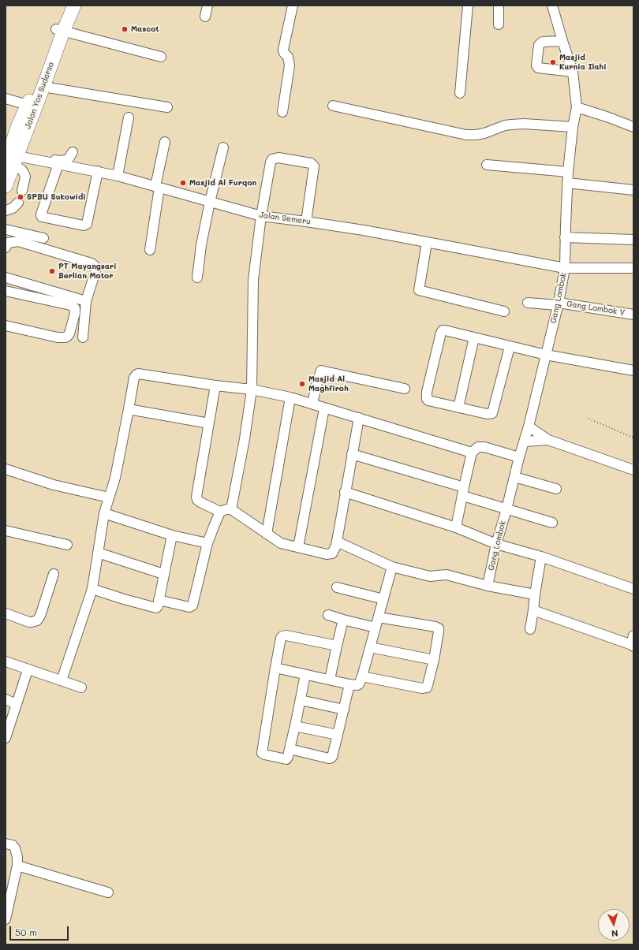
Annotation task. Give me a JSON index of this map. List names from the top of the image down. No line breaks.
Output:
{"streets":{"highway":["Jalan Yos Sudarso"],"street":["Jalan Semeru","Gang Lombok","Gang Lombok V"]},"crossings":[["Jalan Yos Sudarso","Jalan Semeru"],["Jalan Semeru","Gang Lombok"],["Gang Lombok","Gang Lombok V"]],"places":["Mascot","Masjid Kurnia Ilahi","Masjid Al Furqon","SPBU Sukowidi","PT Mayangsari Berlian Motor","Masjid Al Maghfiroh"],"scale_bar":"50 m","north":"bottom"}
